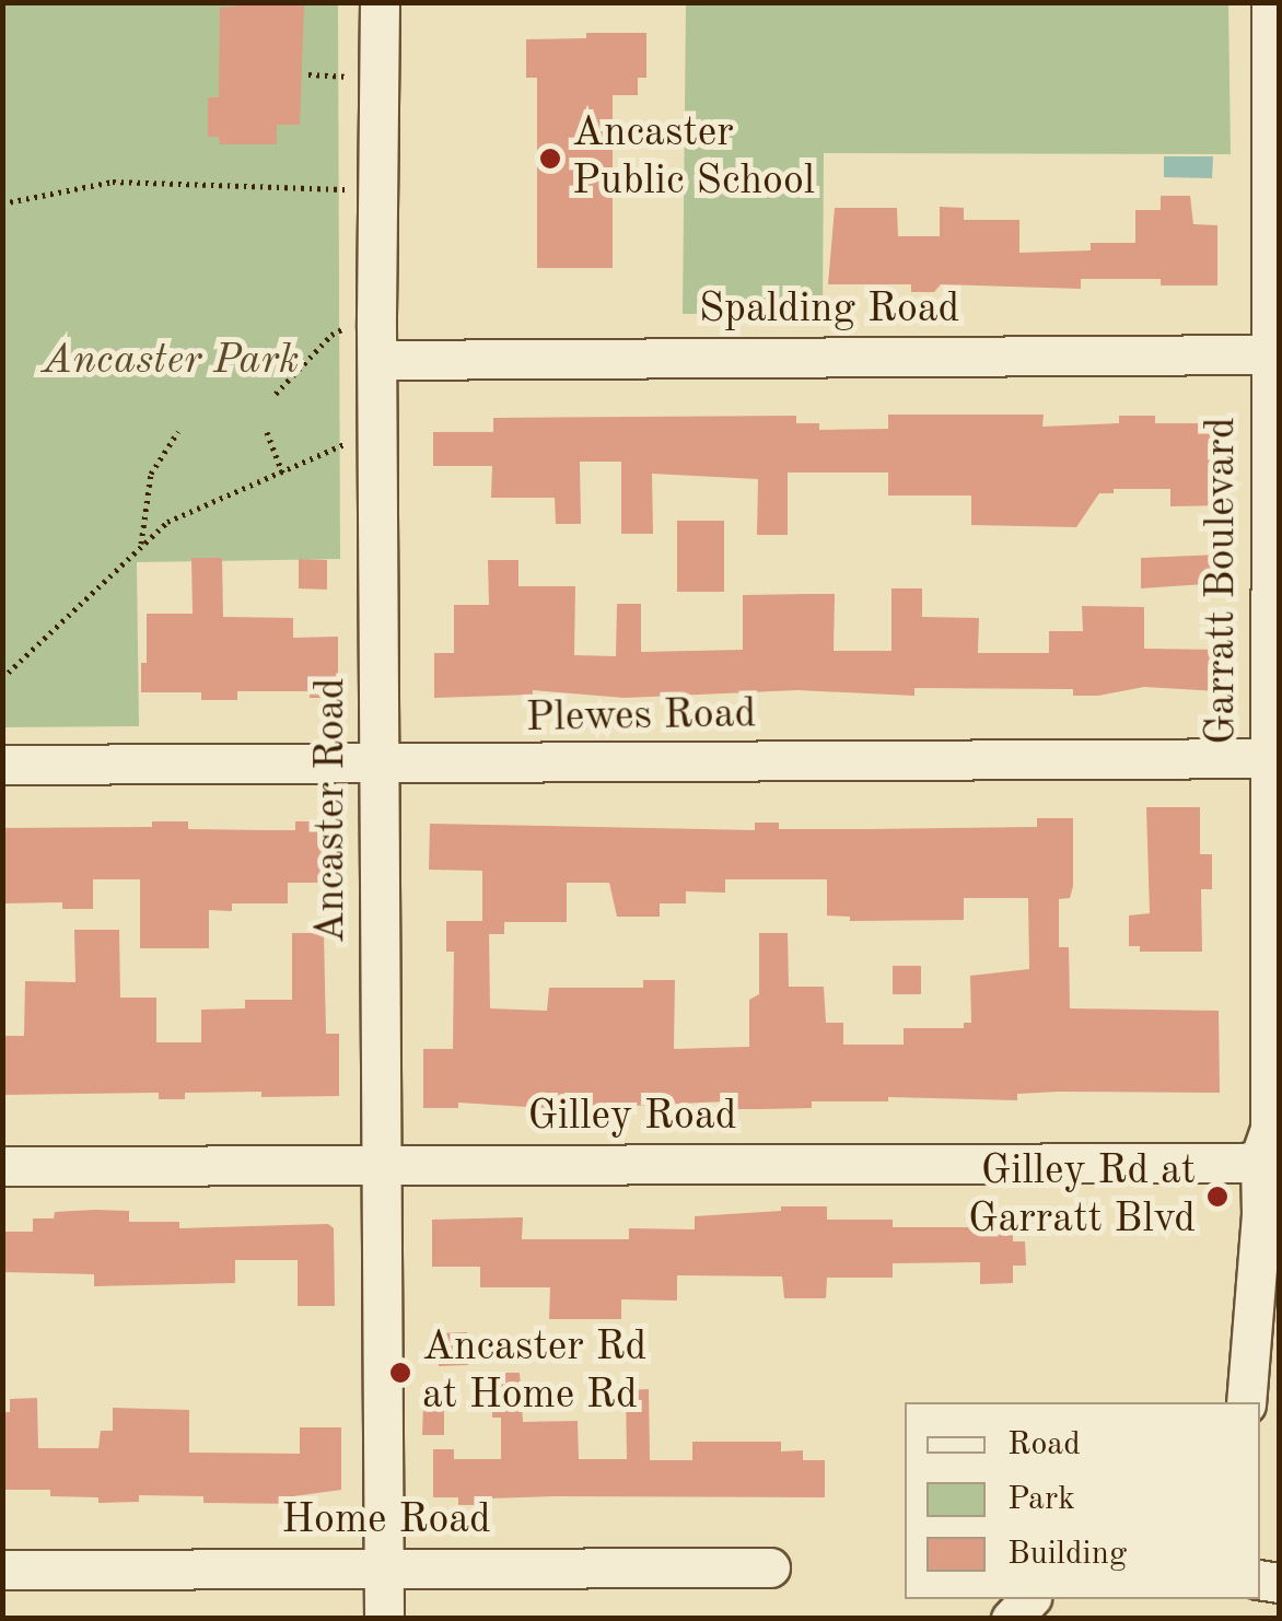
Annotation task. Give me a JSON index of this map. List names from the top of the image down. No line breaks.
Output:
{"streets":{"street":["Spalding Road","Garratt Boulevard","Plewes Road","Ancaster Road","Gilley Road","Home Road"]},"crossings":[["Spalding Road","Garratt Boulevard"],["Spalding Road","Ancaster Road"],["Garratt Boulevard","Plewes Road"],["Garratt Boulevard","Gilley Road"],["Plewes Road","Ancaster Road"],["Ancaster Road","Gilley Road"],["Ancaster Road","Home Road"]],"parks":["Ancaster Park"],"places":["Ancaster Public School","Gilley Rd at Garratt Blvd","Ancaster Rd at Home Rd"],"legend":["Road","Park","Building"]}
